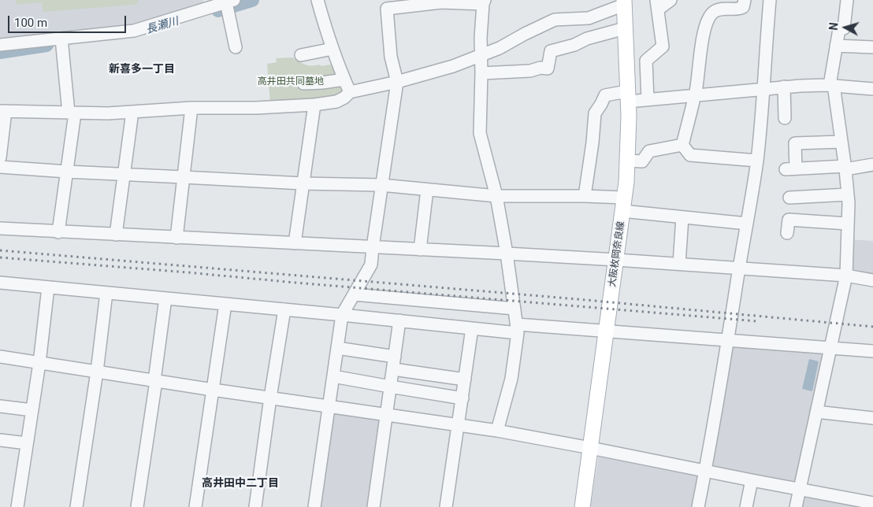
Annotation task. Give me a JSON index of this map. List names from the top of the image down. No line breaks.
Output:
{"streets":{"main road":["大阪枚岡奈良線"]},"districts":["新喜多一丁目","高井田中二丁目"],"water":["長瀬川"],"parks":["高井田共同墓地"],"scale_bar":"100 m","north":"left"}
